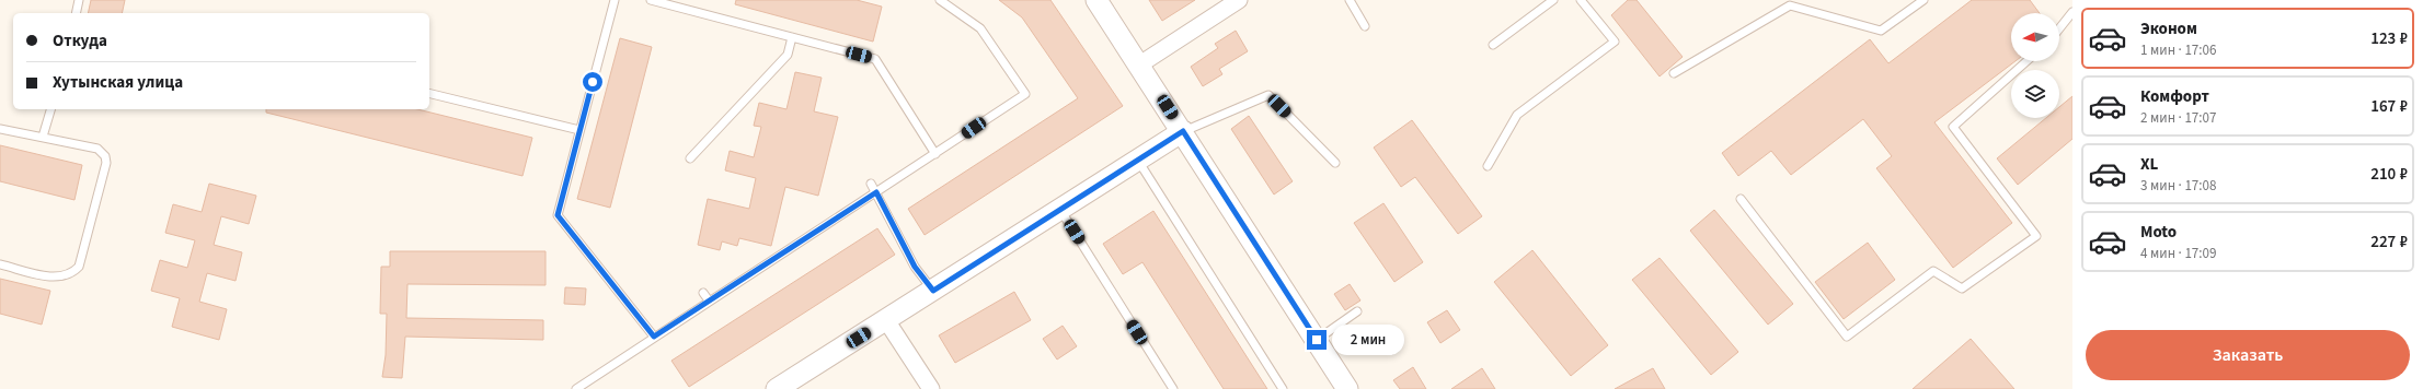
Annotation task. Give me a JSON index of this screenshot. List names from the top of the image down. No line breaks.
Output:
{"north":"left","page":{"list":[{"name":"Эконом","note":"1 мин · 17:06","value":"123 ₽"},{"name":"Комфорт","note":"2 мин · 17:07","value":"167 ₽"},{"name":"XL","note":"3 мин · 17:08","value":"210 ₽"},{"name":"Moto","note":"4 мин · 17:09","value":"227 ₽"}],"banner":["Откуда","Хутынская улица"],"buttons":"Заказать","bubble":"2 мин"}}
